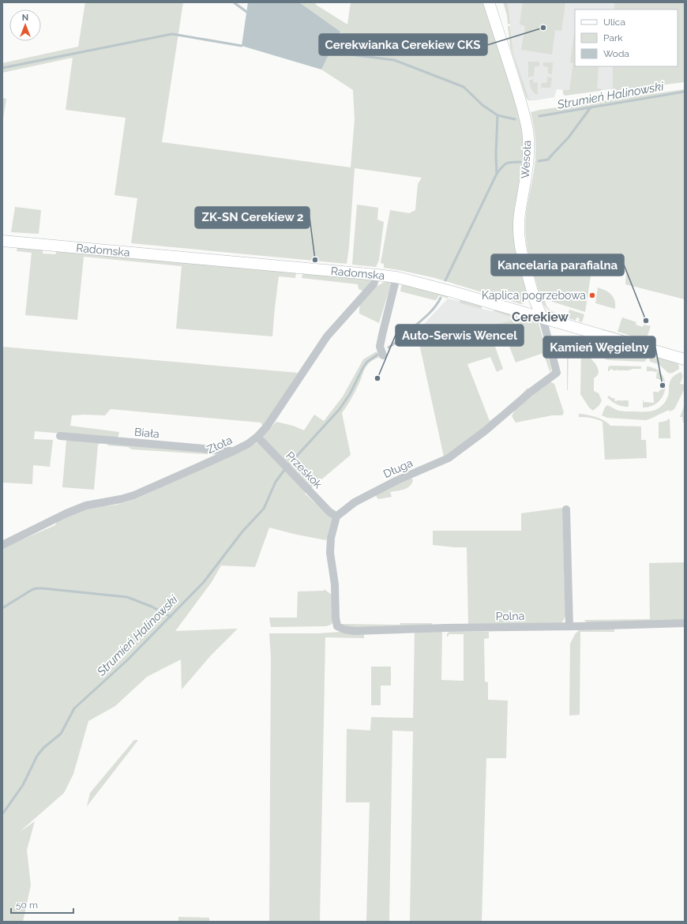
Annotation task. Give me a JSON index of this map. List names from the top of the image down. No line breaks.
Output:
{"streets":{"street":["Wesoła","Radomska","Biała","Złota","Długa","Przeskok","Polna"]},"crossings":[["Wesoła","Radomska"],["Wesoła","Długa"],["Radomska","Złota"],["Radomska","Długa"],["Biała","Złota"],["Złota","Przeskok"],["Długa","Przeskok"],["Długa","Polna"],["Przeskok","Polna"]],"districts":["Cerekiew"],"water":["Strumień Halinowski"],"places":["Cerekwianka Cerekiew CKS","ZK-SN Cerekiew 2","Kaplica pogrzebowa","Kancelaria parafialna","Auto-Serwis Wencel","Kamień Węgielny"],"legend":["Ulica","Park","Woda"],"scale_bar":"50 m","north":"top"}
